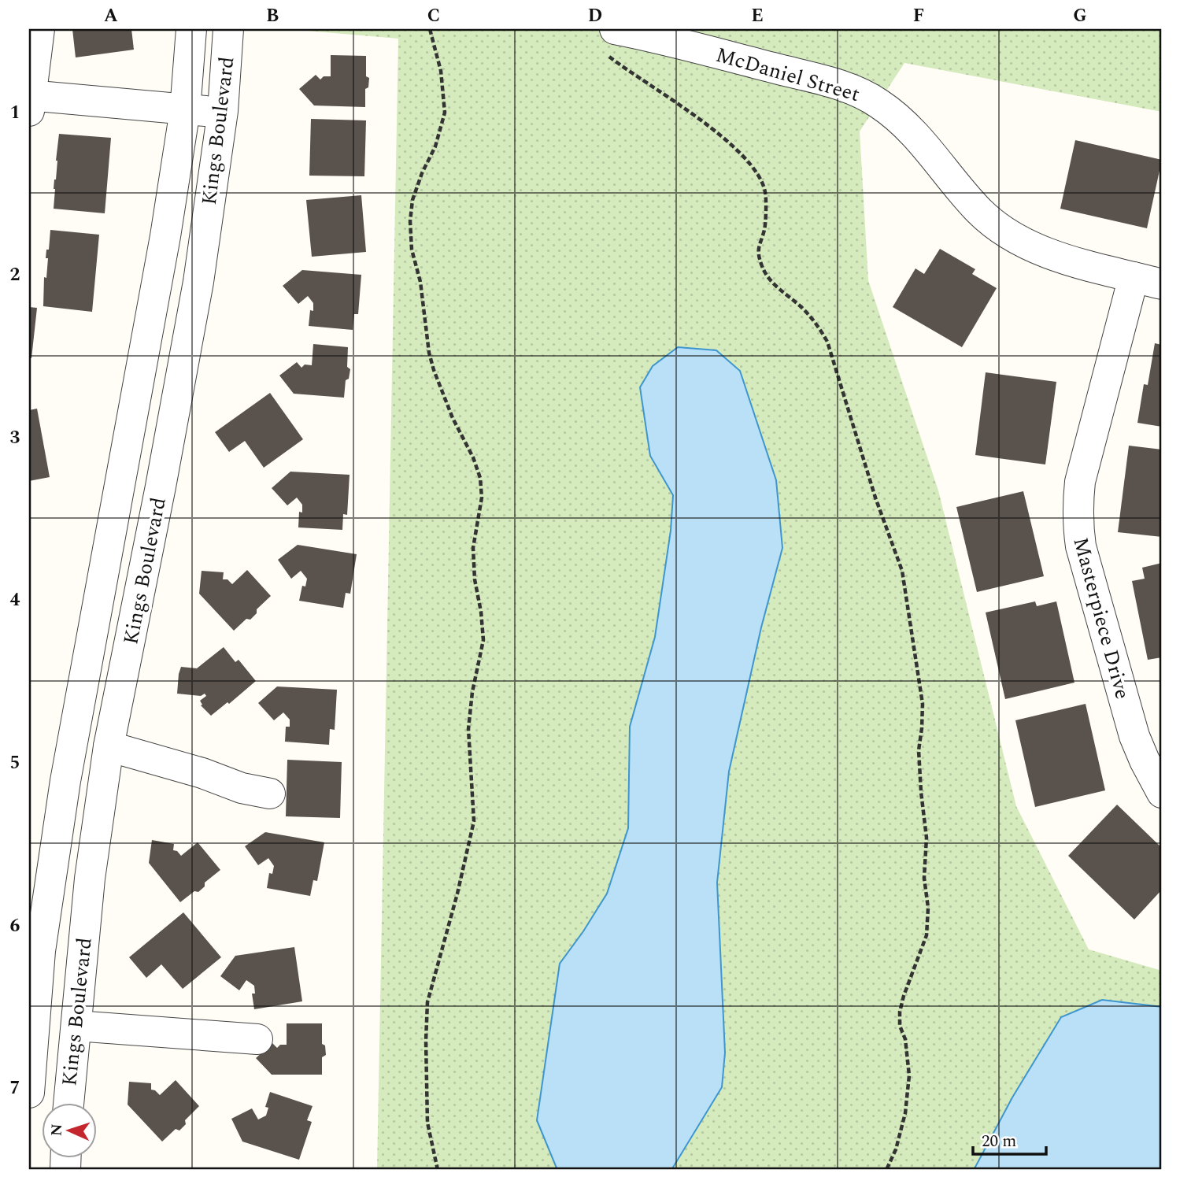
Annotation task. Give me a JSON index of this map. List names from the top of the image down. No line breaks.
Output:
{"streets":{"street":["McDaniel Street","Kings Boulevard","Masterpiece Drive"]},"crossings":[["McDaniel Street","Masterpiece Drive"]],"scale_bar":"20 m","north":"left","grid":{"columns":["A","B","C","D","E","F","G"],"rows":["1","2","3","4","5","6","7"]}}
